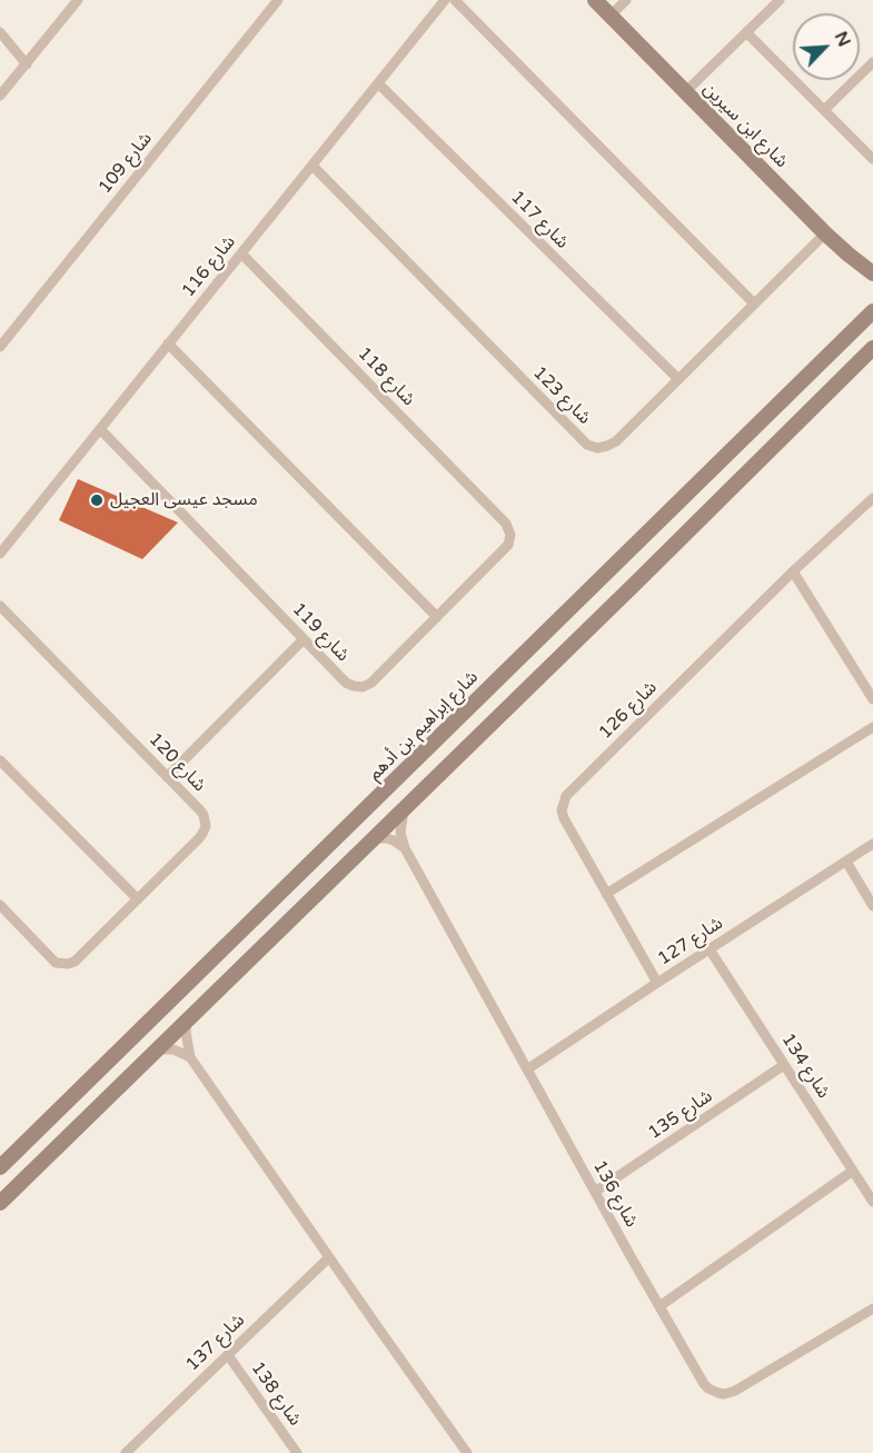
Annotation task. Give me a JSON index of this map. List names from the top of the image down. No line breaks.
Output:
{"streets":{"street":["شارع ابن سيرين","شارع 109","شارع 117","شارع 116","شارع 118","شارع 123","شارع 119","شارع 126","شارع إبراهيم بن أدهم","شارع 120","شارع 127","شارع 134","شارع 135","شارع 136","شارع 137","شارع 138"]},"crossings":[["شارع ابن سيرين","شارع 123"],["شارع 117","شارع 116"],["شارع 117","شارع 123"],["شارع 116","شارع 118"],["شارع 116","شارع 123"],["شارع 116","شارع 119"],["شارع 118","شارع 119"],["شارع 126","شارع 127"],["شارع 127","شارع 134"],["شارع 127","شارع 136"],["شارع 134","شارع 135"],["شارع 135","شارع 136"],["شارع 137","شارع 138"]],"places":["مسجد عيسى العجيل"],"north":"top right"}
